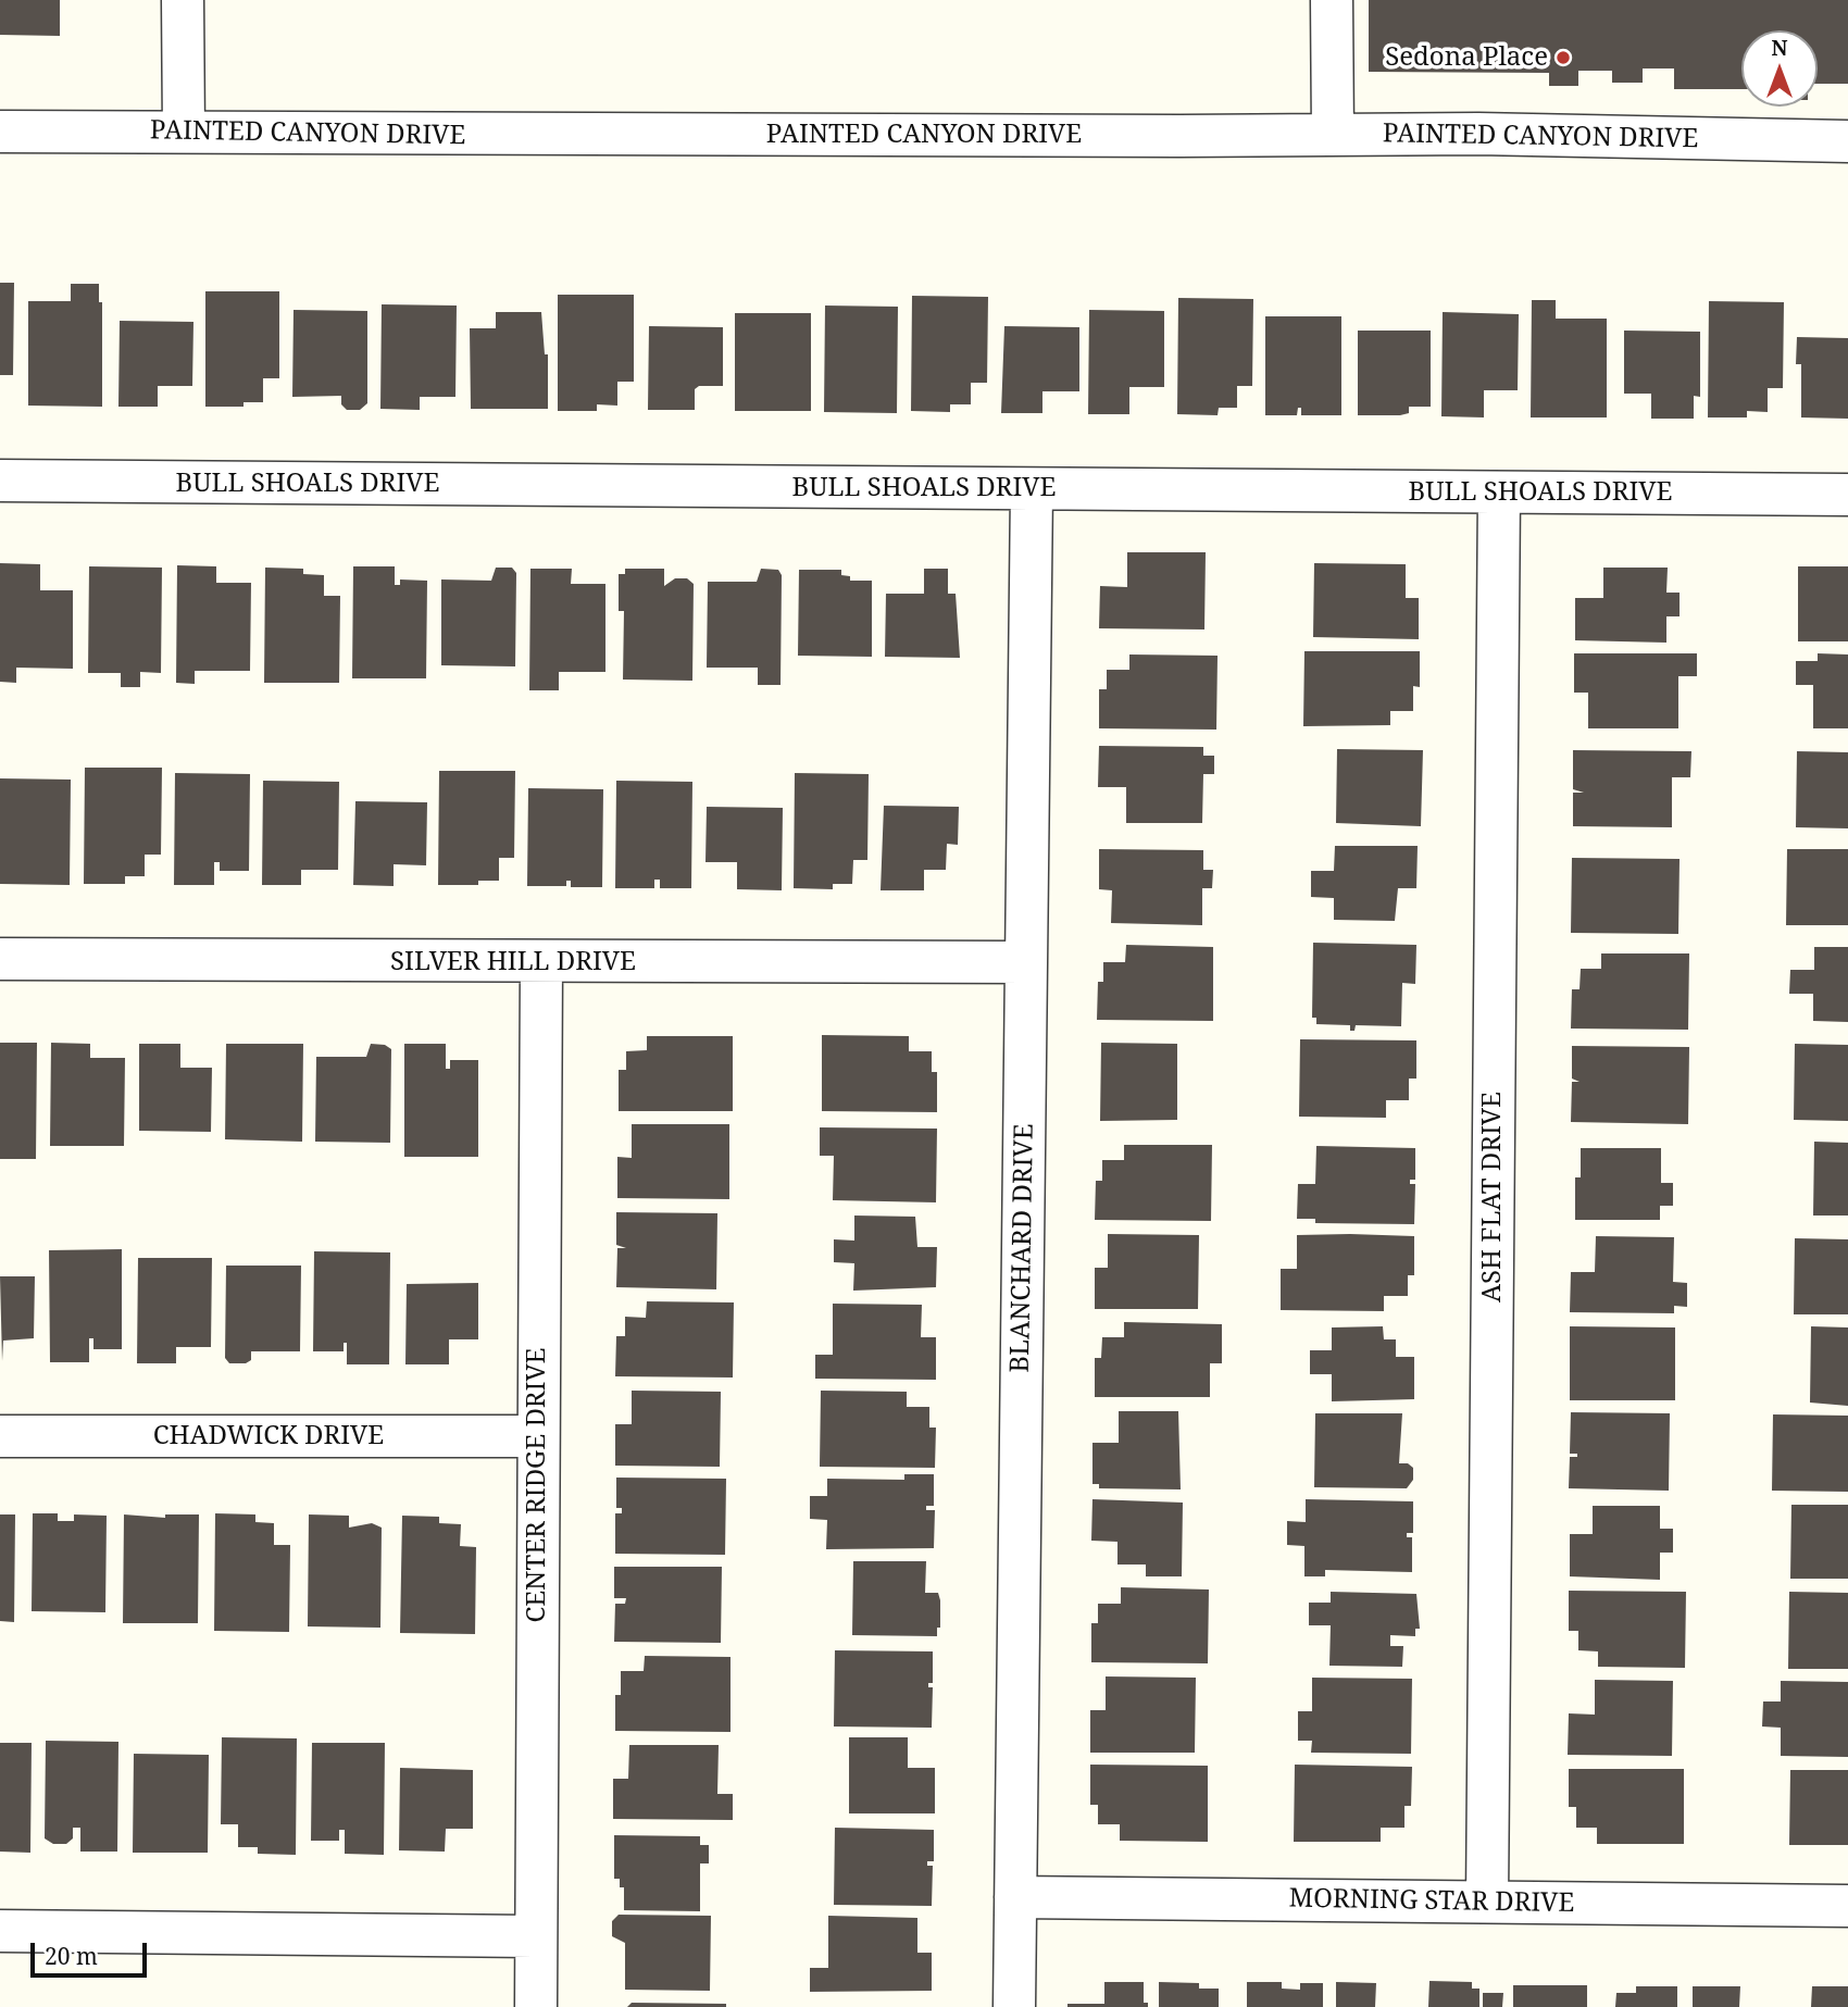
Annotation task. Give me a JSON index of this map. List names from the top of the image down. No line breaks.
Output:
{"streets":{"street":["PAINTED CANYON DRIVE","BULL SHOALS DRIVE","SILVER HILL DRIVE","ASH FLAT DRIVE","BLANCHARD DRIVE","CHADWICK DRIVE","CENTER RIDGE DRIVE","MORNING STAR DRIVE"]},"crossings":[["BULL SHOALS DRIVE","ASH FLAT DRIVE"],["BULL SHOALS DRIVE","BLANCHARD DRIVE"],["SILVER HILL DRIVE","BLANCHARD DRIVE"],["SILVER HILL DRIVE","CENTER RIDGE DRIVE"],["ASH FLAT DRIVE","MORNING STAR DRIVE"],["BLANCHARD DRIVE","MORNING STAR DRIVE"],["CHADWICK DRIVE","CENTER RIDGE DRIVE"]],"places":["Sedona Place"],"scale_bar":"20 m","north":"top"}
